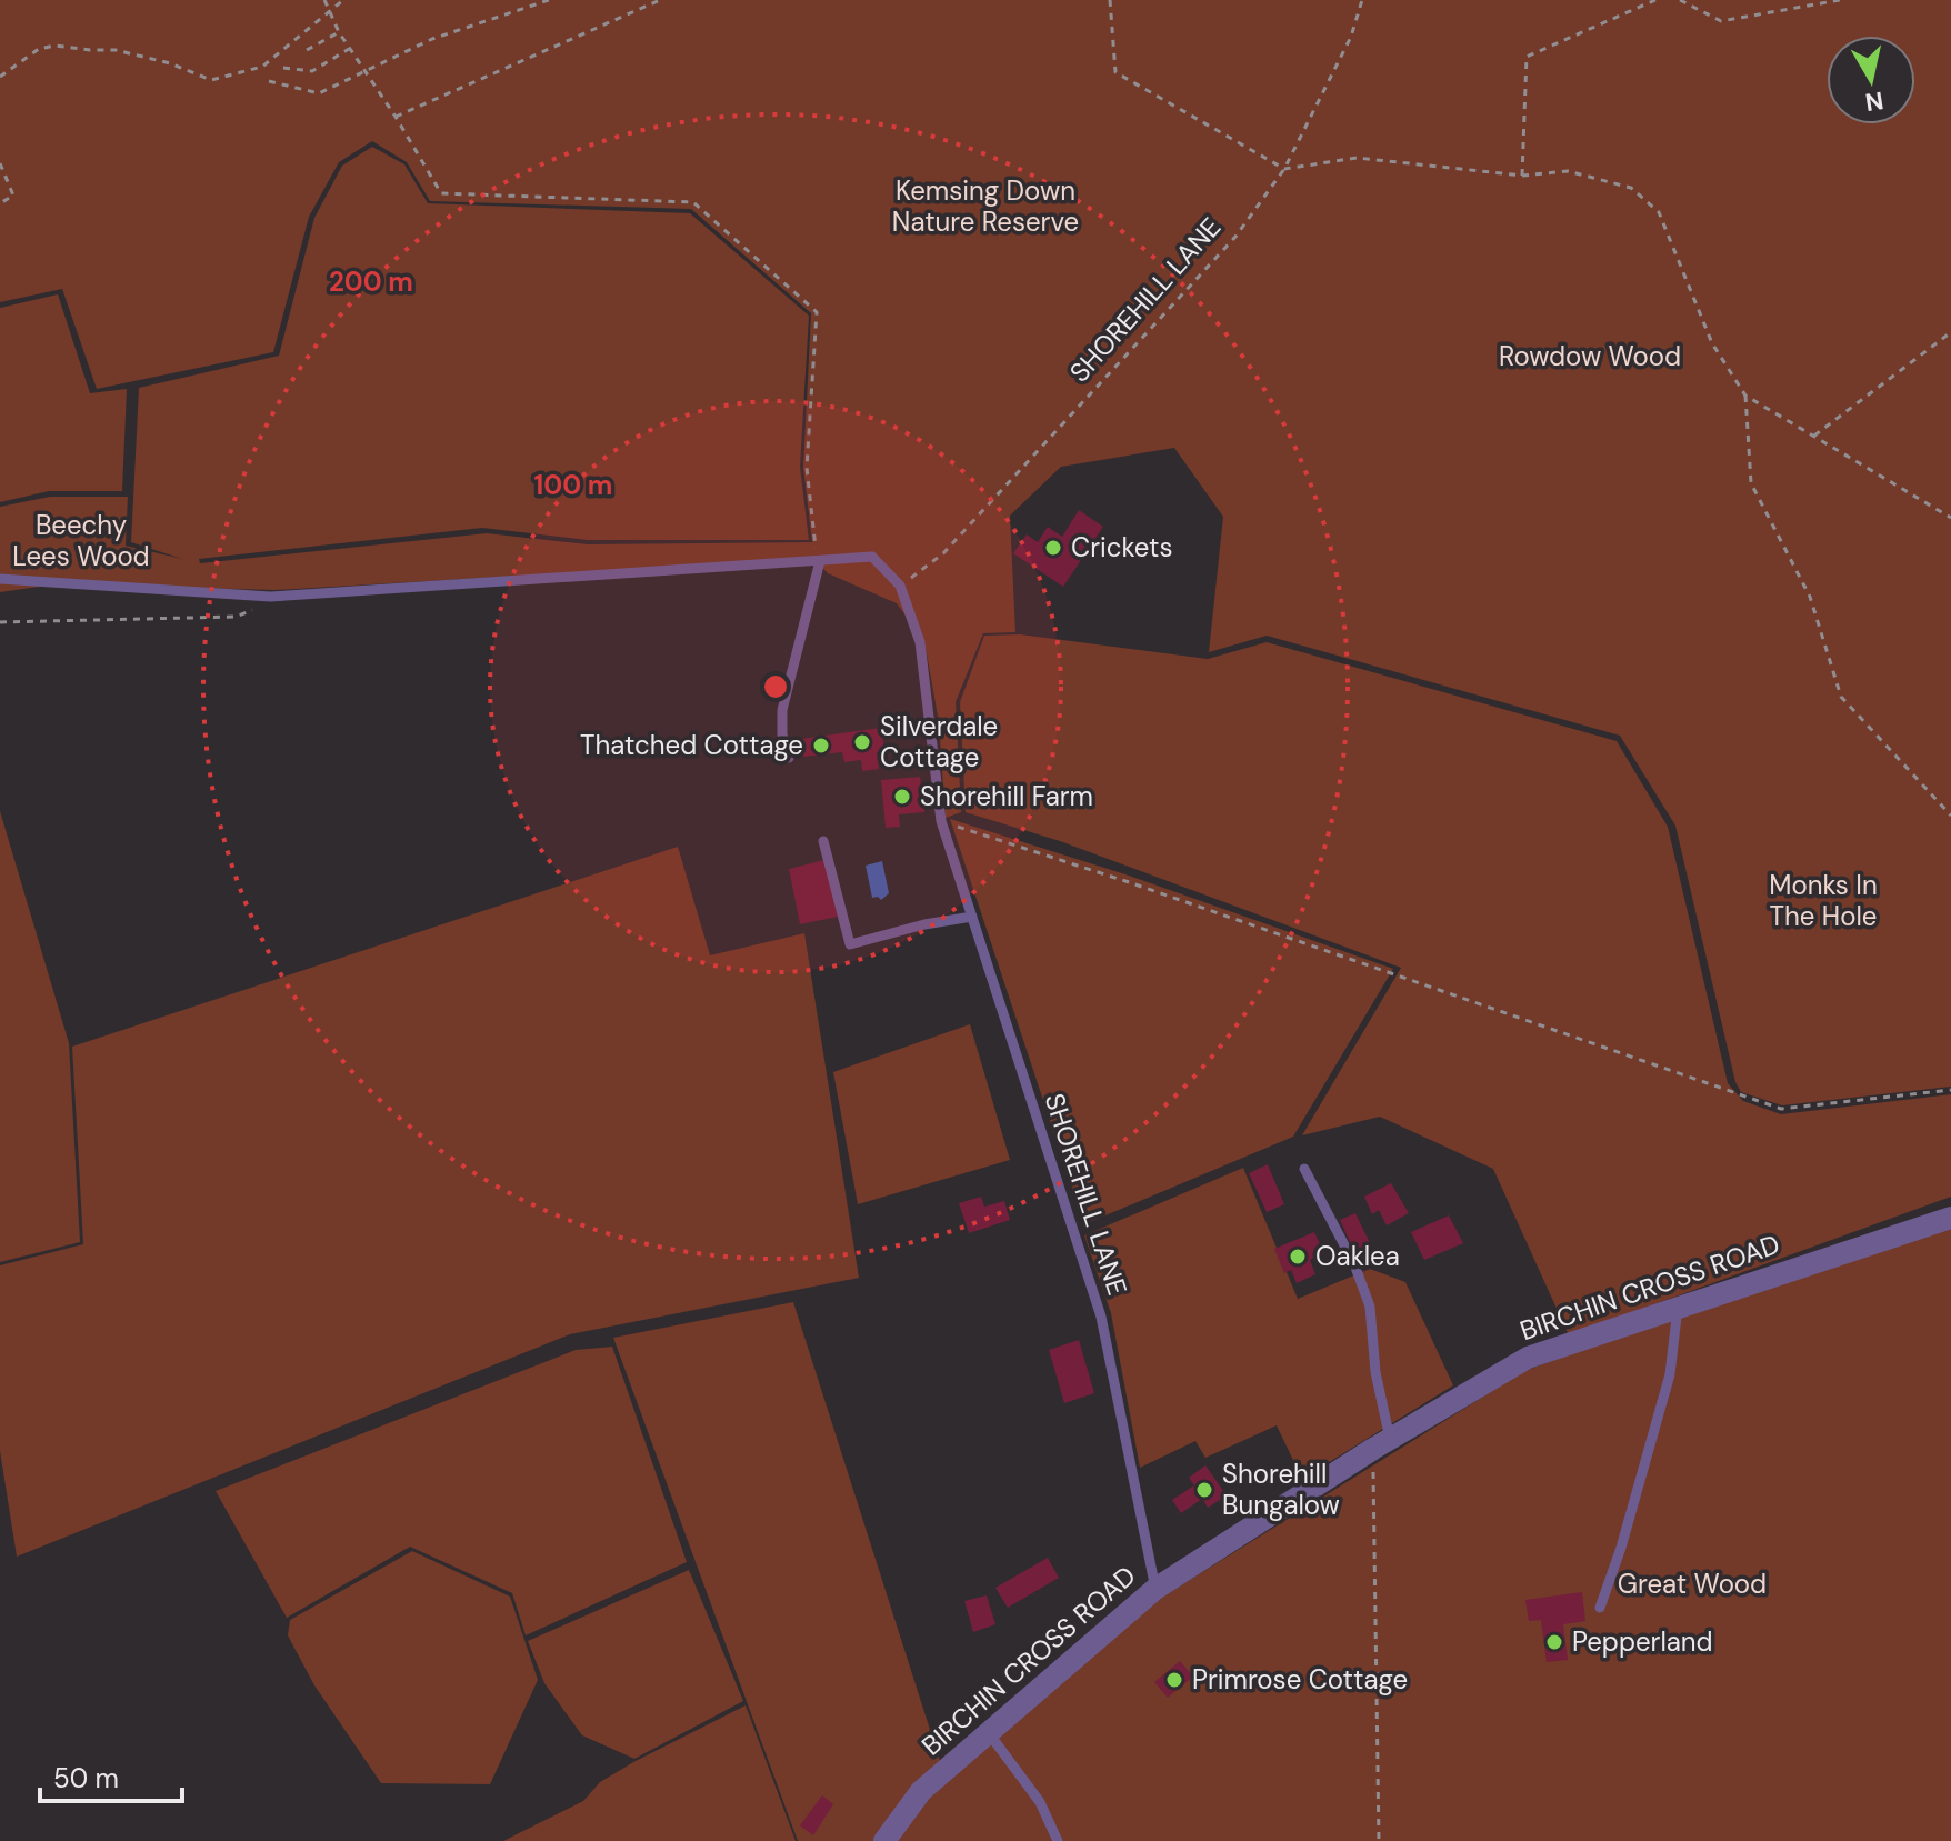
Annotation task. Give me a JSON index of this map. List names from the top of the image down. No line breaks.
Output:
{"streets":{"street":["BIRCHIN CROSS ROAD"],"lane":["SHOREHILL LANE"]},"crossings":[["SHOREHILL LANE","BIRCHIN CROSS ROAD"]],"parks":["Kemsing Down Nature Reserve","Rowdow Wood","Beechy Lees Wood","Monks In The Hole","Great Wood"],"places":["Crickets","Silverdale Cottage","Thatched Cottage","Shorehill Farm","Oaklea","Shorehill Bungalow","Pepperland","Primrose Cottage"],"scale_bar":"50 m","north":"bottom","rings":["200 m","100 m"]}
